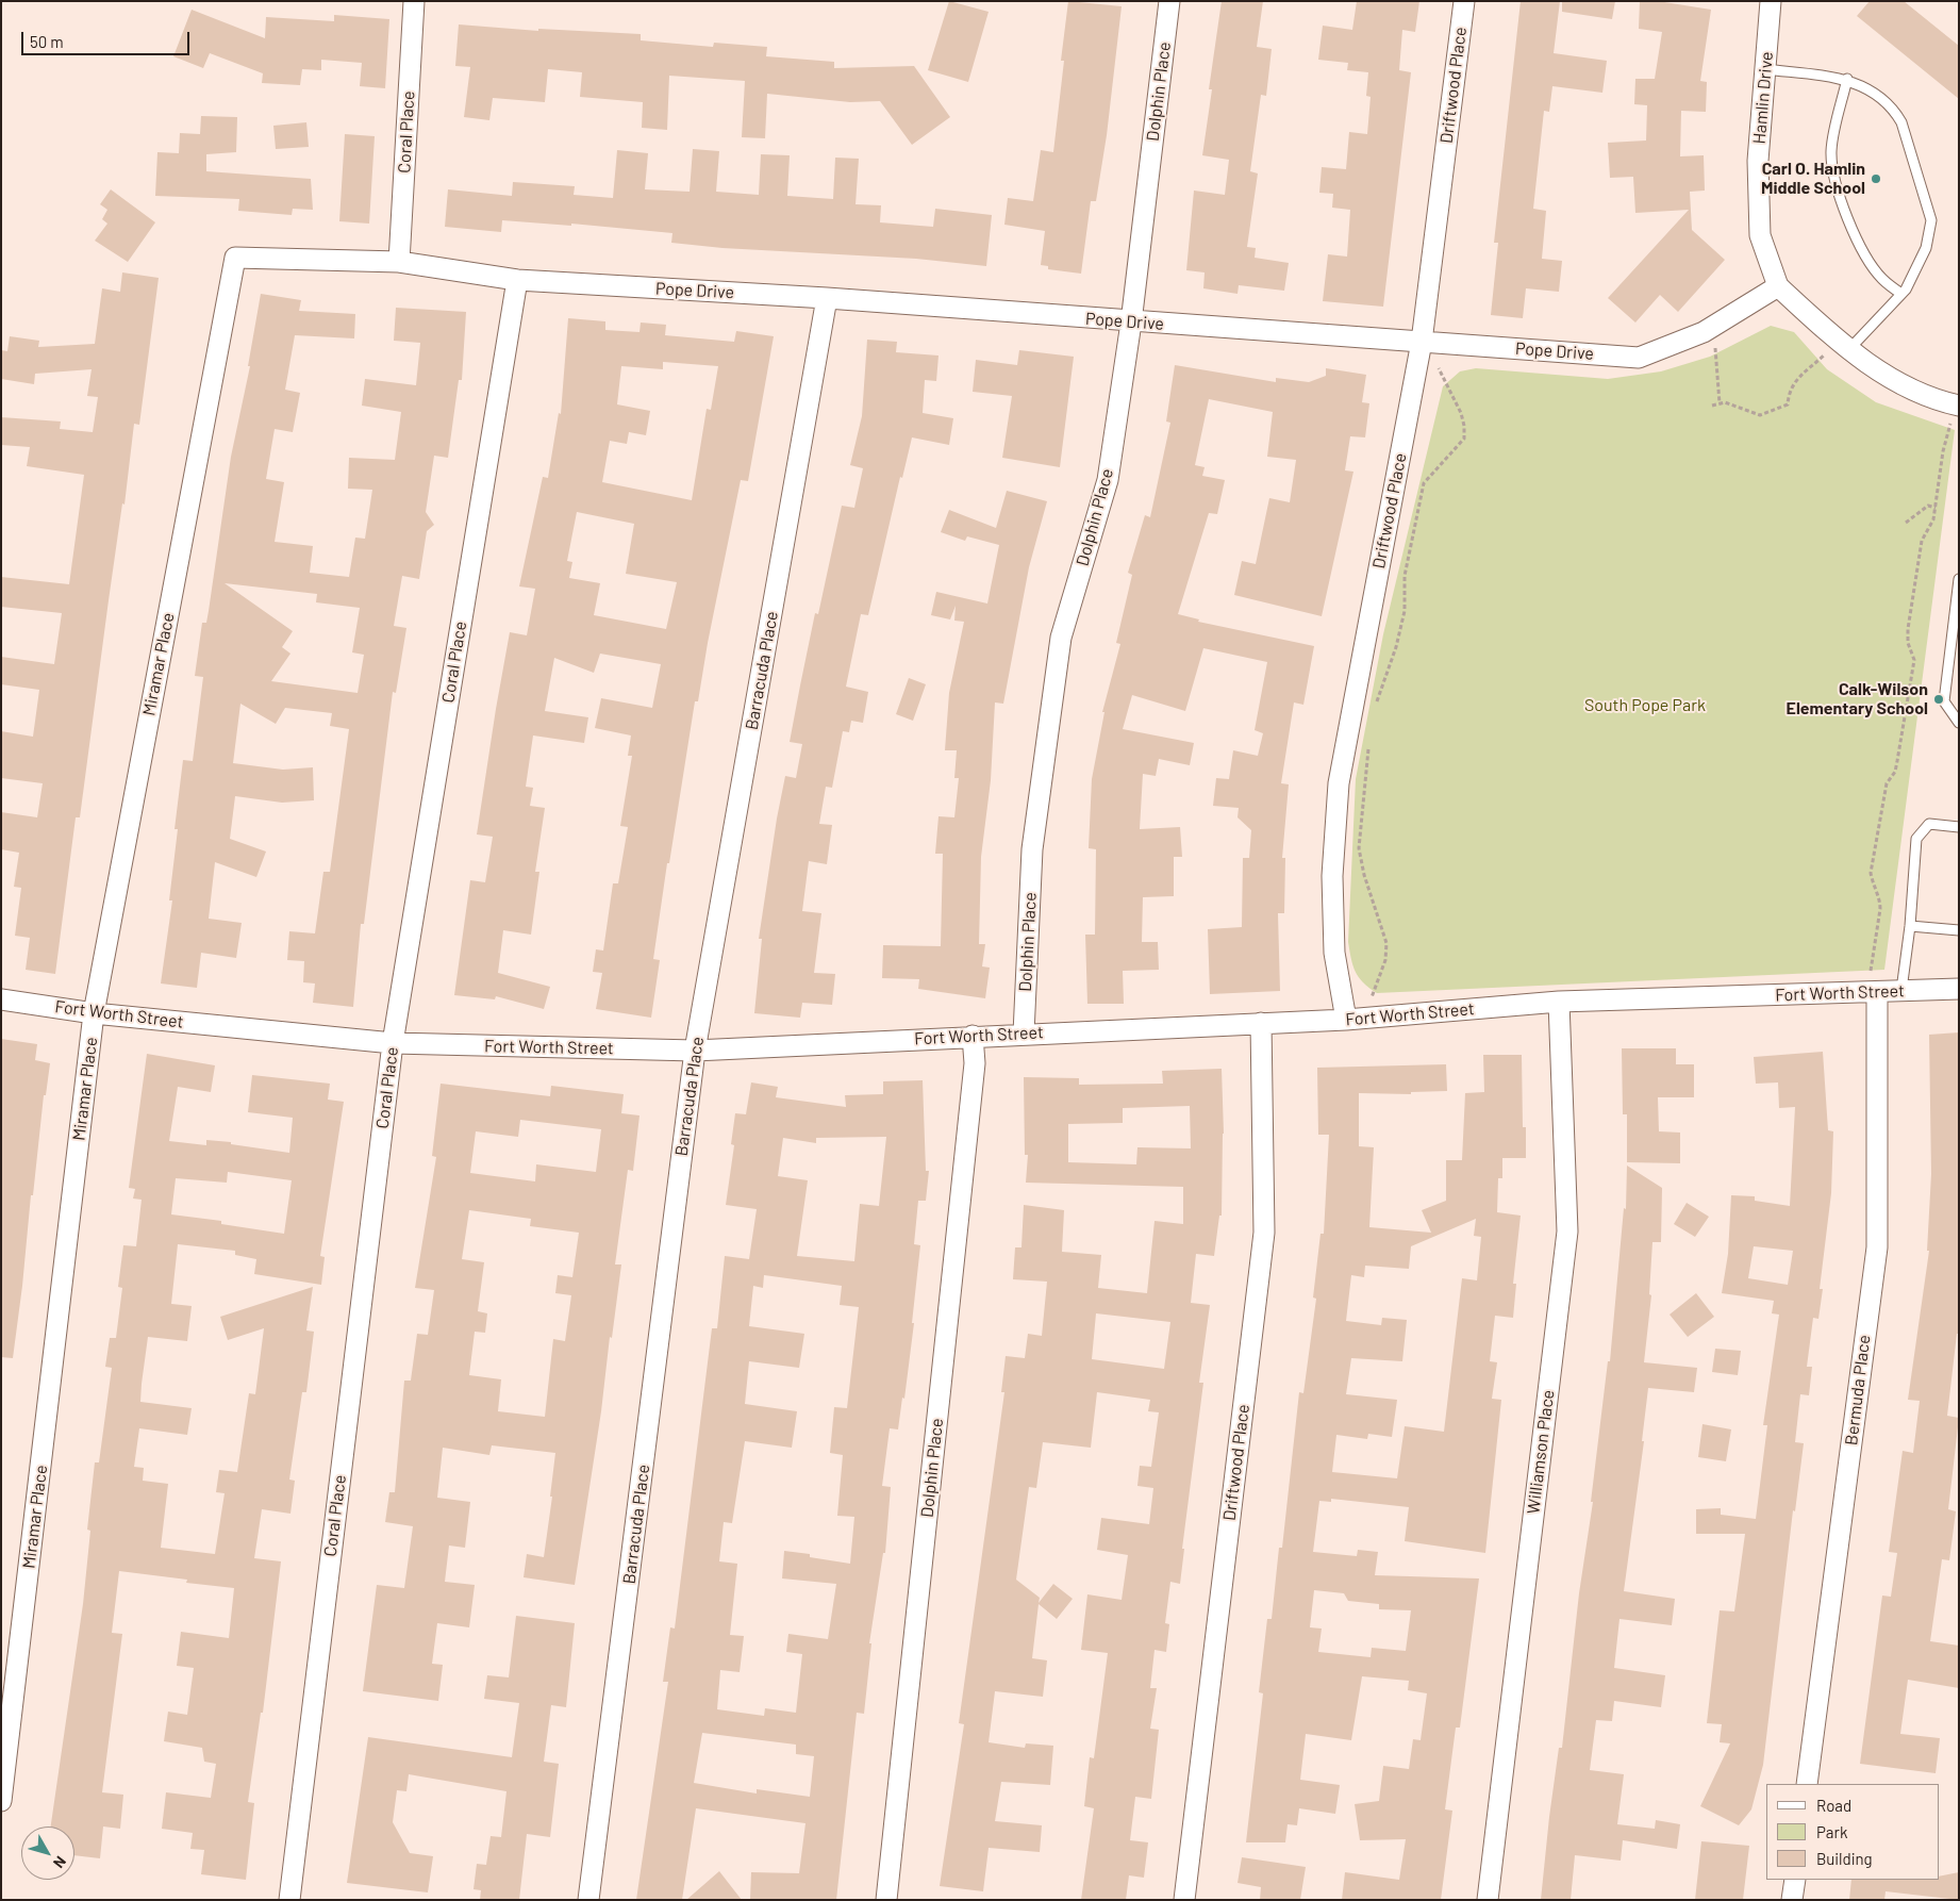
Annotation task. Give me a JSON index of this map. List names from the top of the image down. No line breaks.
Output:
{"streets":{"street":["Driftwood Place","Dolphin Place","Hamlin Drive","Coral Place","Pope Drive","Miramar Place","Barracuda Place","Fort Worth Street","Bermuda Place","Williamson Place"]},"crossings":[["Driftwood Place","Pope Drive"],["Driftwood Place","Fort Worth Street"],["Dolphin Place","Pope Drive"],["Dolphin Place","Fort Worth Street"],["Hamlin Drive","Pope Drive"],["Coral Place","Pope Drive"],["Coral Place","Fort Worth Street"],["Pope Drive","Miramar Place"],["Pope Drive","Barracuda Place"],["Miramar Place","Fort Worth Street"],["Barracuda Place","Fort Worth Street"],["Fort Worth Street","Bermuda Place"],["Fort Worth Street","Williamson Place"]],"parks":["South Pope Park"],"places":["Carl O. Hamlin Middle School","Calk-Wilson Elementary School"],"legend":["Road","Park","Building"],"scale_bar":"50 m","north":"bottom right"}
